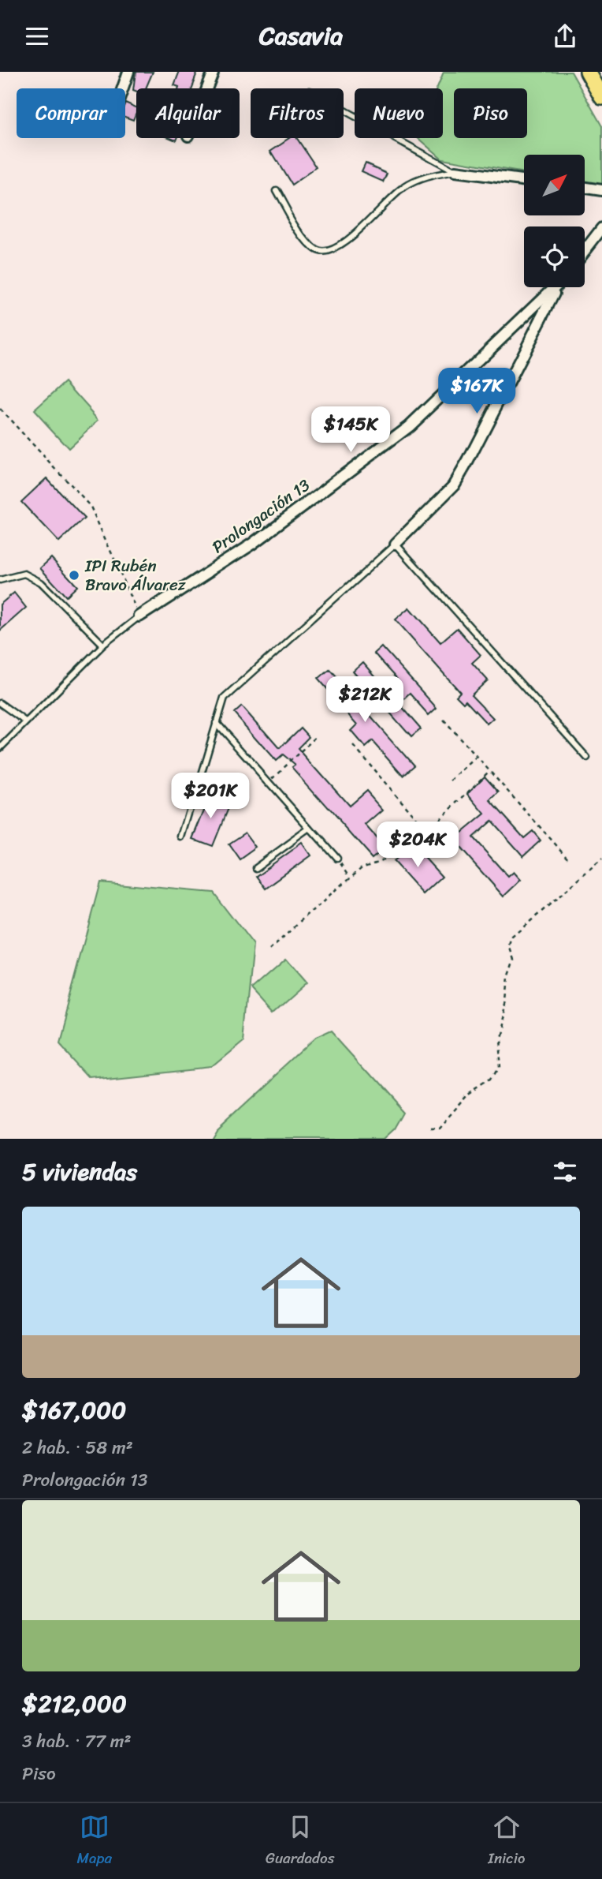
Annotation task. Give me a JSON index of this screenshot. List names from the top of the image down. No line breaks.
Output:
{"streets":{"street":["Prolongación 13"]},"places":["IPI Rubén Bravo Álvarez"],"north":"top right","page":{"header":"Casavia","chip":["Comprar","Alquilar","Filtros","Nuevo","Piso"],"price":["$167K","$145K","$212K","$201K","$204K"],"heading":"5 viviendas","list":[{"name":"$167,000","note":"2 hab. · 58 m² · Prolongación 13"},{"name":"$212,000","note":"3 hab. · 77 m² · Piso"}],"tabs":["Mapa","Guardados","Inicio"]}}
